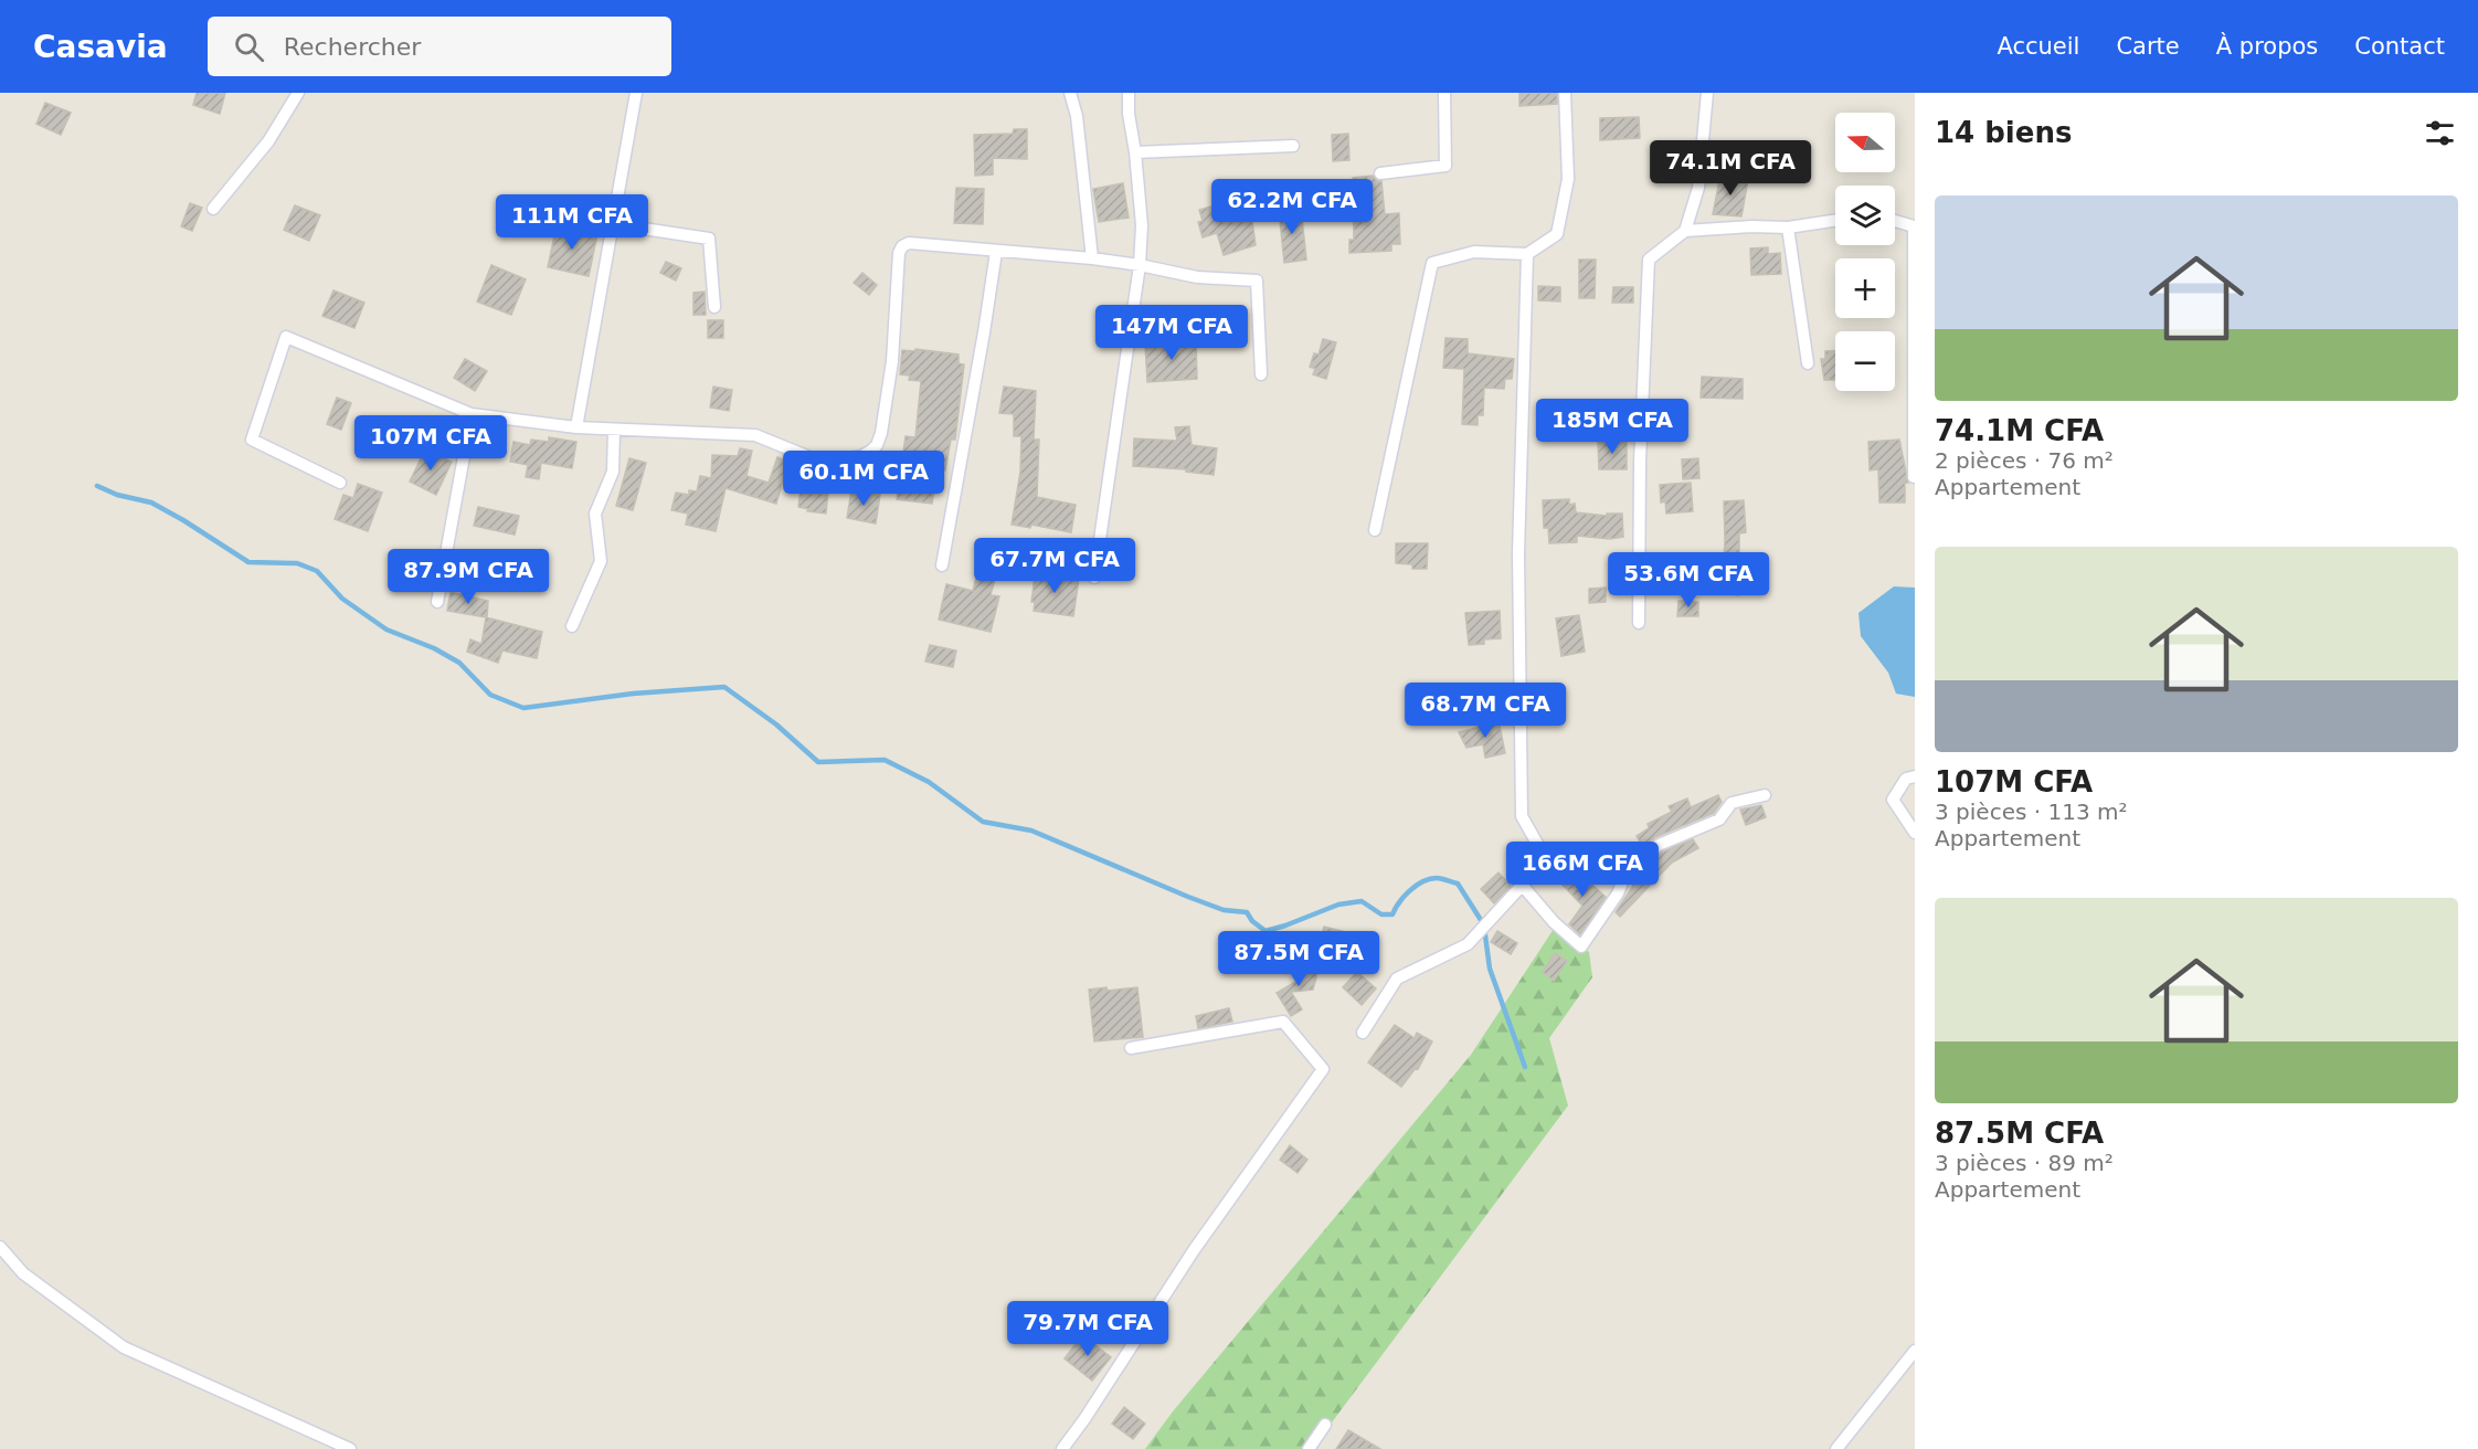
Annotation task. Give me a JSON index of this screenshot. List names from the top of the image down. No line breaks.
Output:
{"north":"left","page":{"header":"Casavia","search":"Rechercher","nav":["Accueil","Carte","À propos","Contact"],"heading":"14 biens","map_buttons":["+","−"],"price":["74.1M CFA","62.2M CFA","111M CFA","147M CFA","185M CFA","107M CFA","60.1M CFA","67.7M CFA","87.9M CFA","53.6M CFA","68.7M CFA","166M CFA","87.5M CFA","79.7M CFA"],"list":[{"name":"74.1M CFA","note":"2 pièces · 76 m² · Appartement"},{"name":"107M CFA","note":"3 pièces · 113 m² · Appartement"},{"name":"87.5M CFA","note":"3 pièces · 89 m² · Appartement"}]}}
